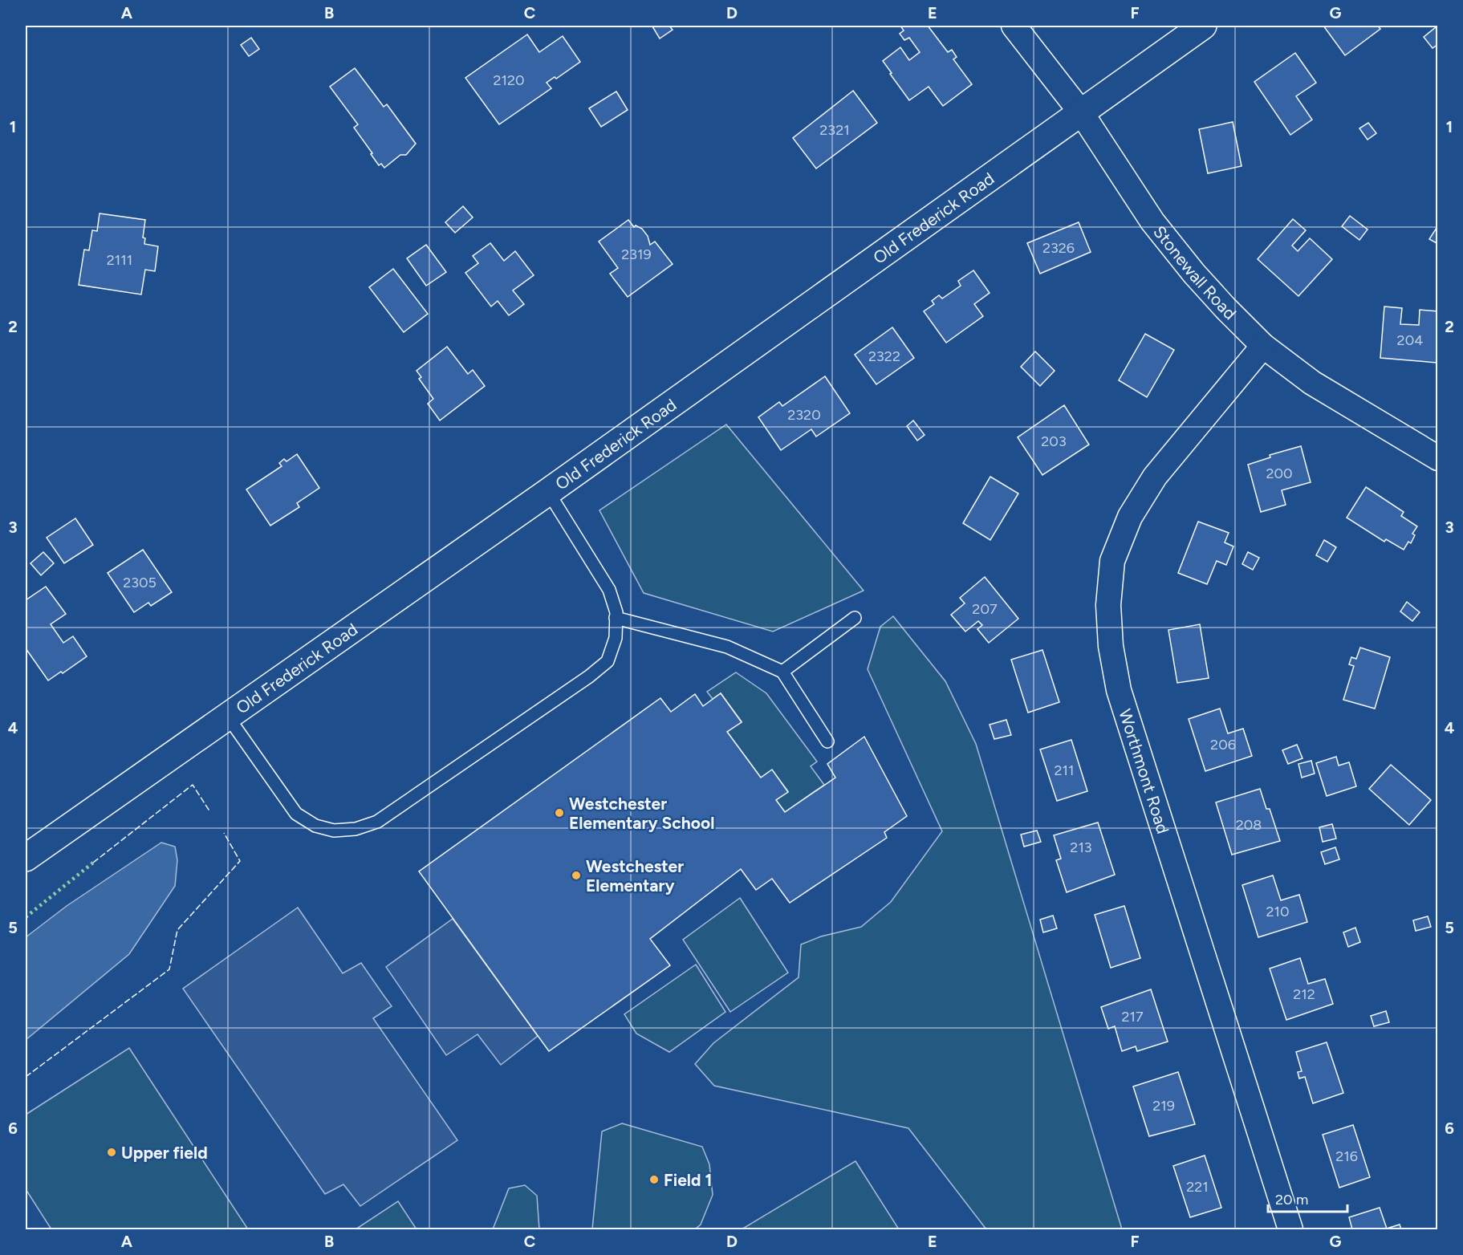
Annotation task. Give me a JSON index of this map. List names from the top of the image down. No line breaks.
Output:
{"streets":{"street":["Old Frederick Road","Stonewall Road","Worthmont Road"]},"crossings":[["Old Frederick Road","Stonewall Road"],["Stonewall Road","Worthmont Road"]],"places":["Westchester Elementary School","Westchester Elementary","Upper field","Field 1"],"house_numbers":["2120","2321","2326","2319","2111","204","2322","2320","203","200","2305","207","206","211","208","213","210","212","217","219","216","221"],"scale_bar":"20 m","grid":{"columns":["A","B","C","D","E","F","G"],"rows":["1","2","3","4","5","6"]}}
